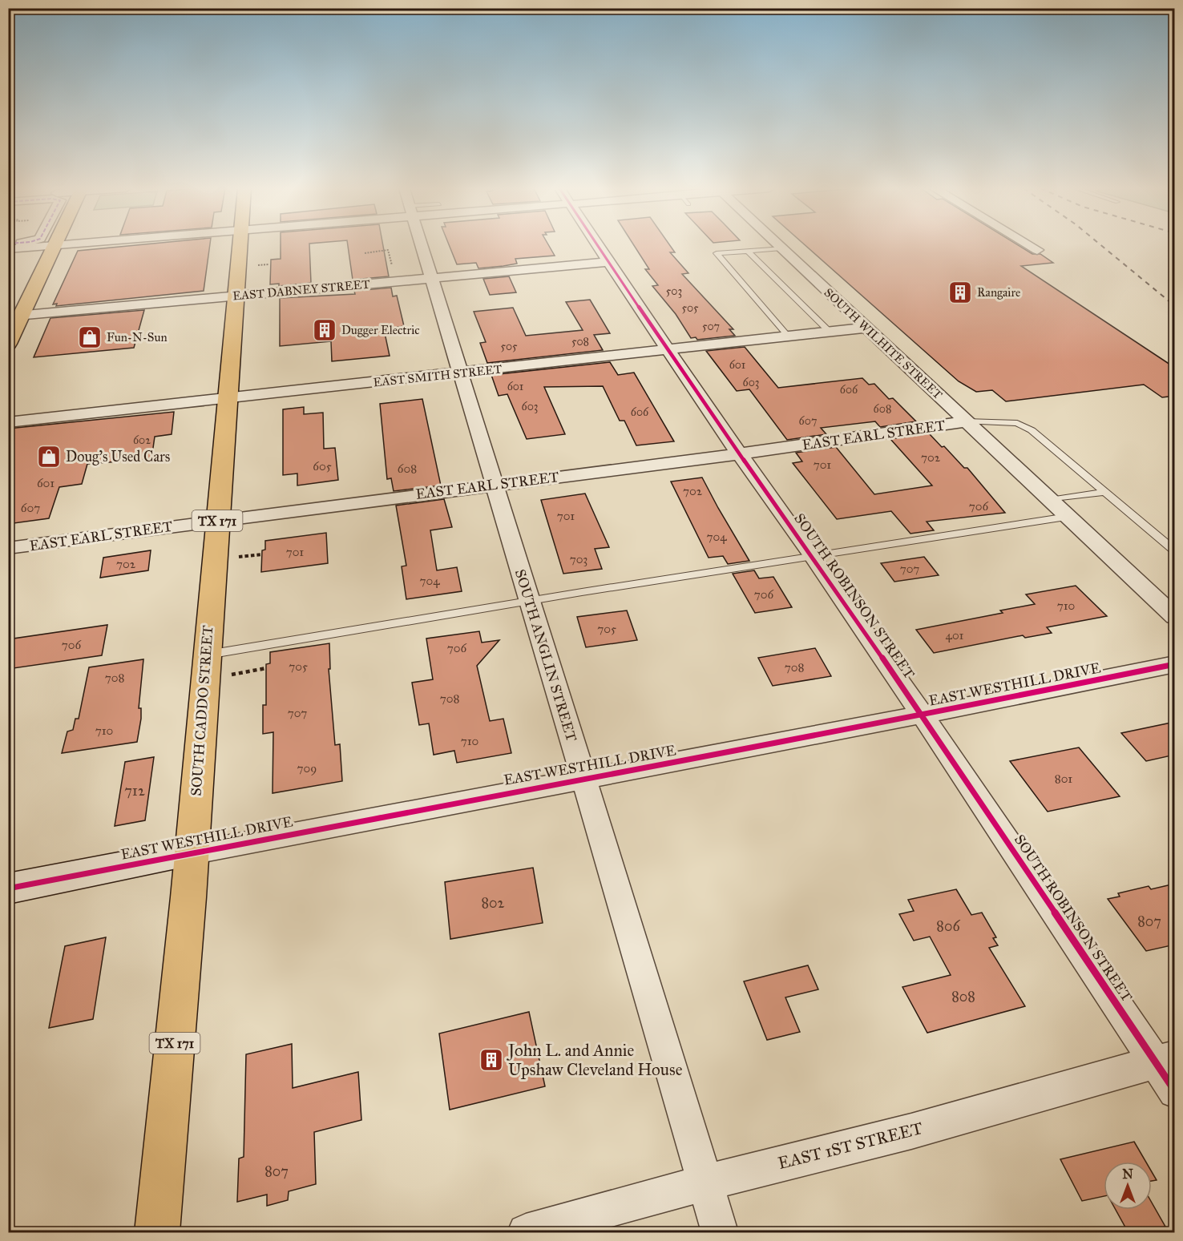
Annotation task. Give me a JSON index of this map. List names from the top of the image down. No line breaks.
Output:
{"streets":{"main road":["TX 171","SOUTH CADDO STREET"],"street":["EAST DABNEY STREET","SOUTH WILHITE STREET","EAST SMITH STREET","EAST EARL STREET","SOUTH ROBINSON STREET","SOUTH ANGLIN STREET","EAST WESTHILL DRIVE","EAST 1ST STREET"]},"crossings":[["EAST DABNEY STREET","SOUTH ROBINSON STREET"],["EAST DABNEY STREET","SOUTH ANGLIN STREET"],["EAST DABNEY STREET","SOUTH CADDO STREET"],["SOUTH WILHITE STREET","EAST SMITH STREET"],["SOUTH WILHITE STREET","EAST EARL STREET"],["EAST SMITH STREET","SOUTH ROBINSON STREET"],["EAST SMITH STREET","SOUTH ANGLIN STREET"],["EAST SMITH STREET","SOUTH CADDO STREET"],["EAST EARL STREET","SOUTH ROBINSON STREET"],["EAST EARL STREET","SOUTH ANGLIN STREET"],["EAST EARL STREET","SOUTH CADDO STREET"],["SOUTH ROBINSON STREET","EAST WESTHILL DRIVE"],["SOUTH ROBINSON STREET","EAST 1ST STREET"],["SOUTH ANGLIN STREET","EAST WESTHILL DRIVE"],["SOUTH ANGLIN STREET","EAST 1ST STREET"],["EAST WESTHILL DRIVE","SOUTH CADDO STREET"]],"places":{"building":["Rangaire","Dugger Electric","John L. and Annie Upshaw Cleveland House"],"shop":["Fun-N-Sun","Doug's Used Cars"]},"house_numbers":["503","505","507","508","505","601","603","601","606","603","608","606","607","602","702","701","605","608","601","702","706","607","701","704","701","703","702","707","704","706","710","705","401","706","706","705","708","708","708","707","710","710","709","801","712","802","807","806","808","807"],"north":"top"}
